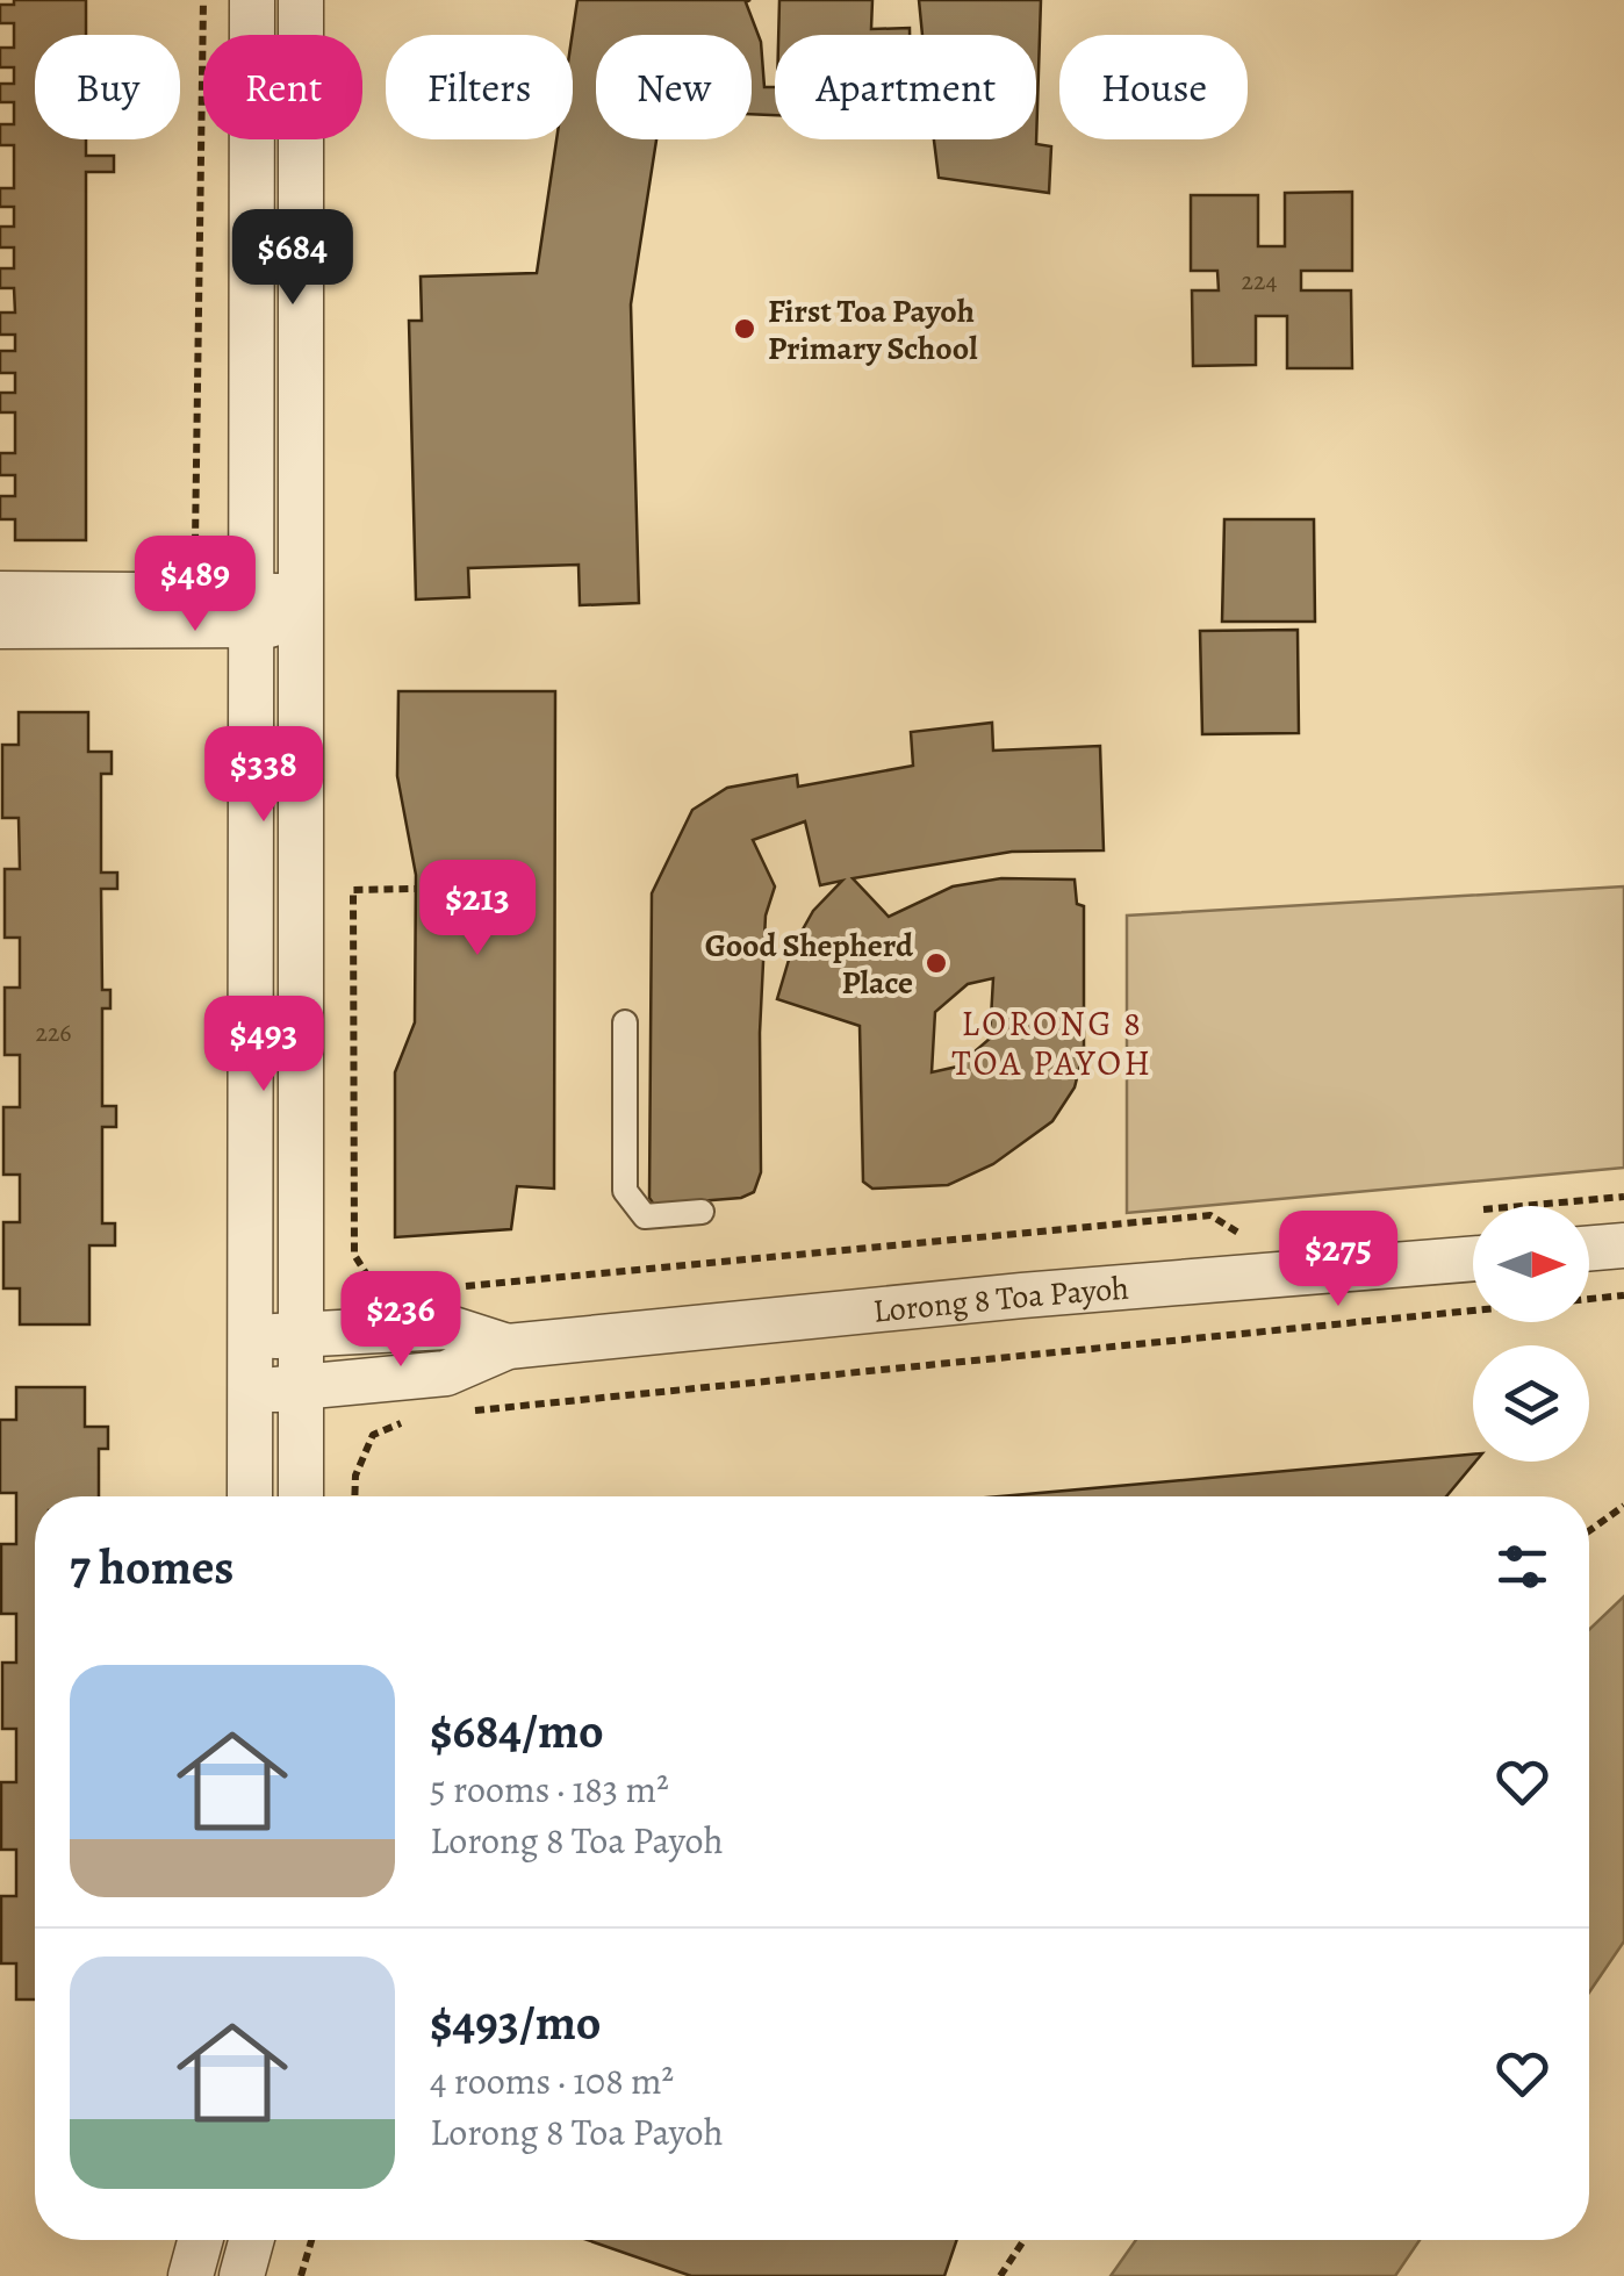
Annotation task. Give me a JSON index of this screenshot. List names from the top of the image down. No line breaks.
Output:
{"streets":{"street":["Lorong 8 Toa Payoh"]},"districts":["LORONG 8 TOA PAYOH"],"places":["First Toa Payoh Primary School","Good Shepherd Place"],"house_numbers":["224","226"],"north":"right","page":{"chip":["Buy","Rent","Filters","New","Apartment","House"],"price":["$684","$489","$338","$213","$493","$275","$236"],"heading":"7 homes","list":[{"name":"$684/mo","note":"5 rooms · 183 m² · Lorong 8 Toa Payoh"},{"name":"$493/mo","note":"4 rooms · 108 m² · Lorong 8 Toa Payoh"}]}}
